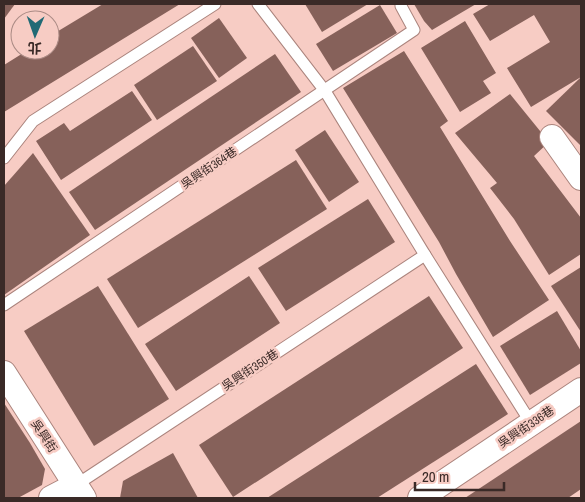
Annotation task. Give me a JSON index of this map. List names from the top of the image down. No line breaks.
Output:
{"streets":{"street":["吳興街336巷","吳興街"],"lane":["吳興街364巷","吳興街350巷"]},"crossings":[["吳興街350巷","吳興街"]],"scale_bar":"20 m","north":"bottom"}
